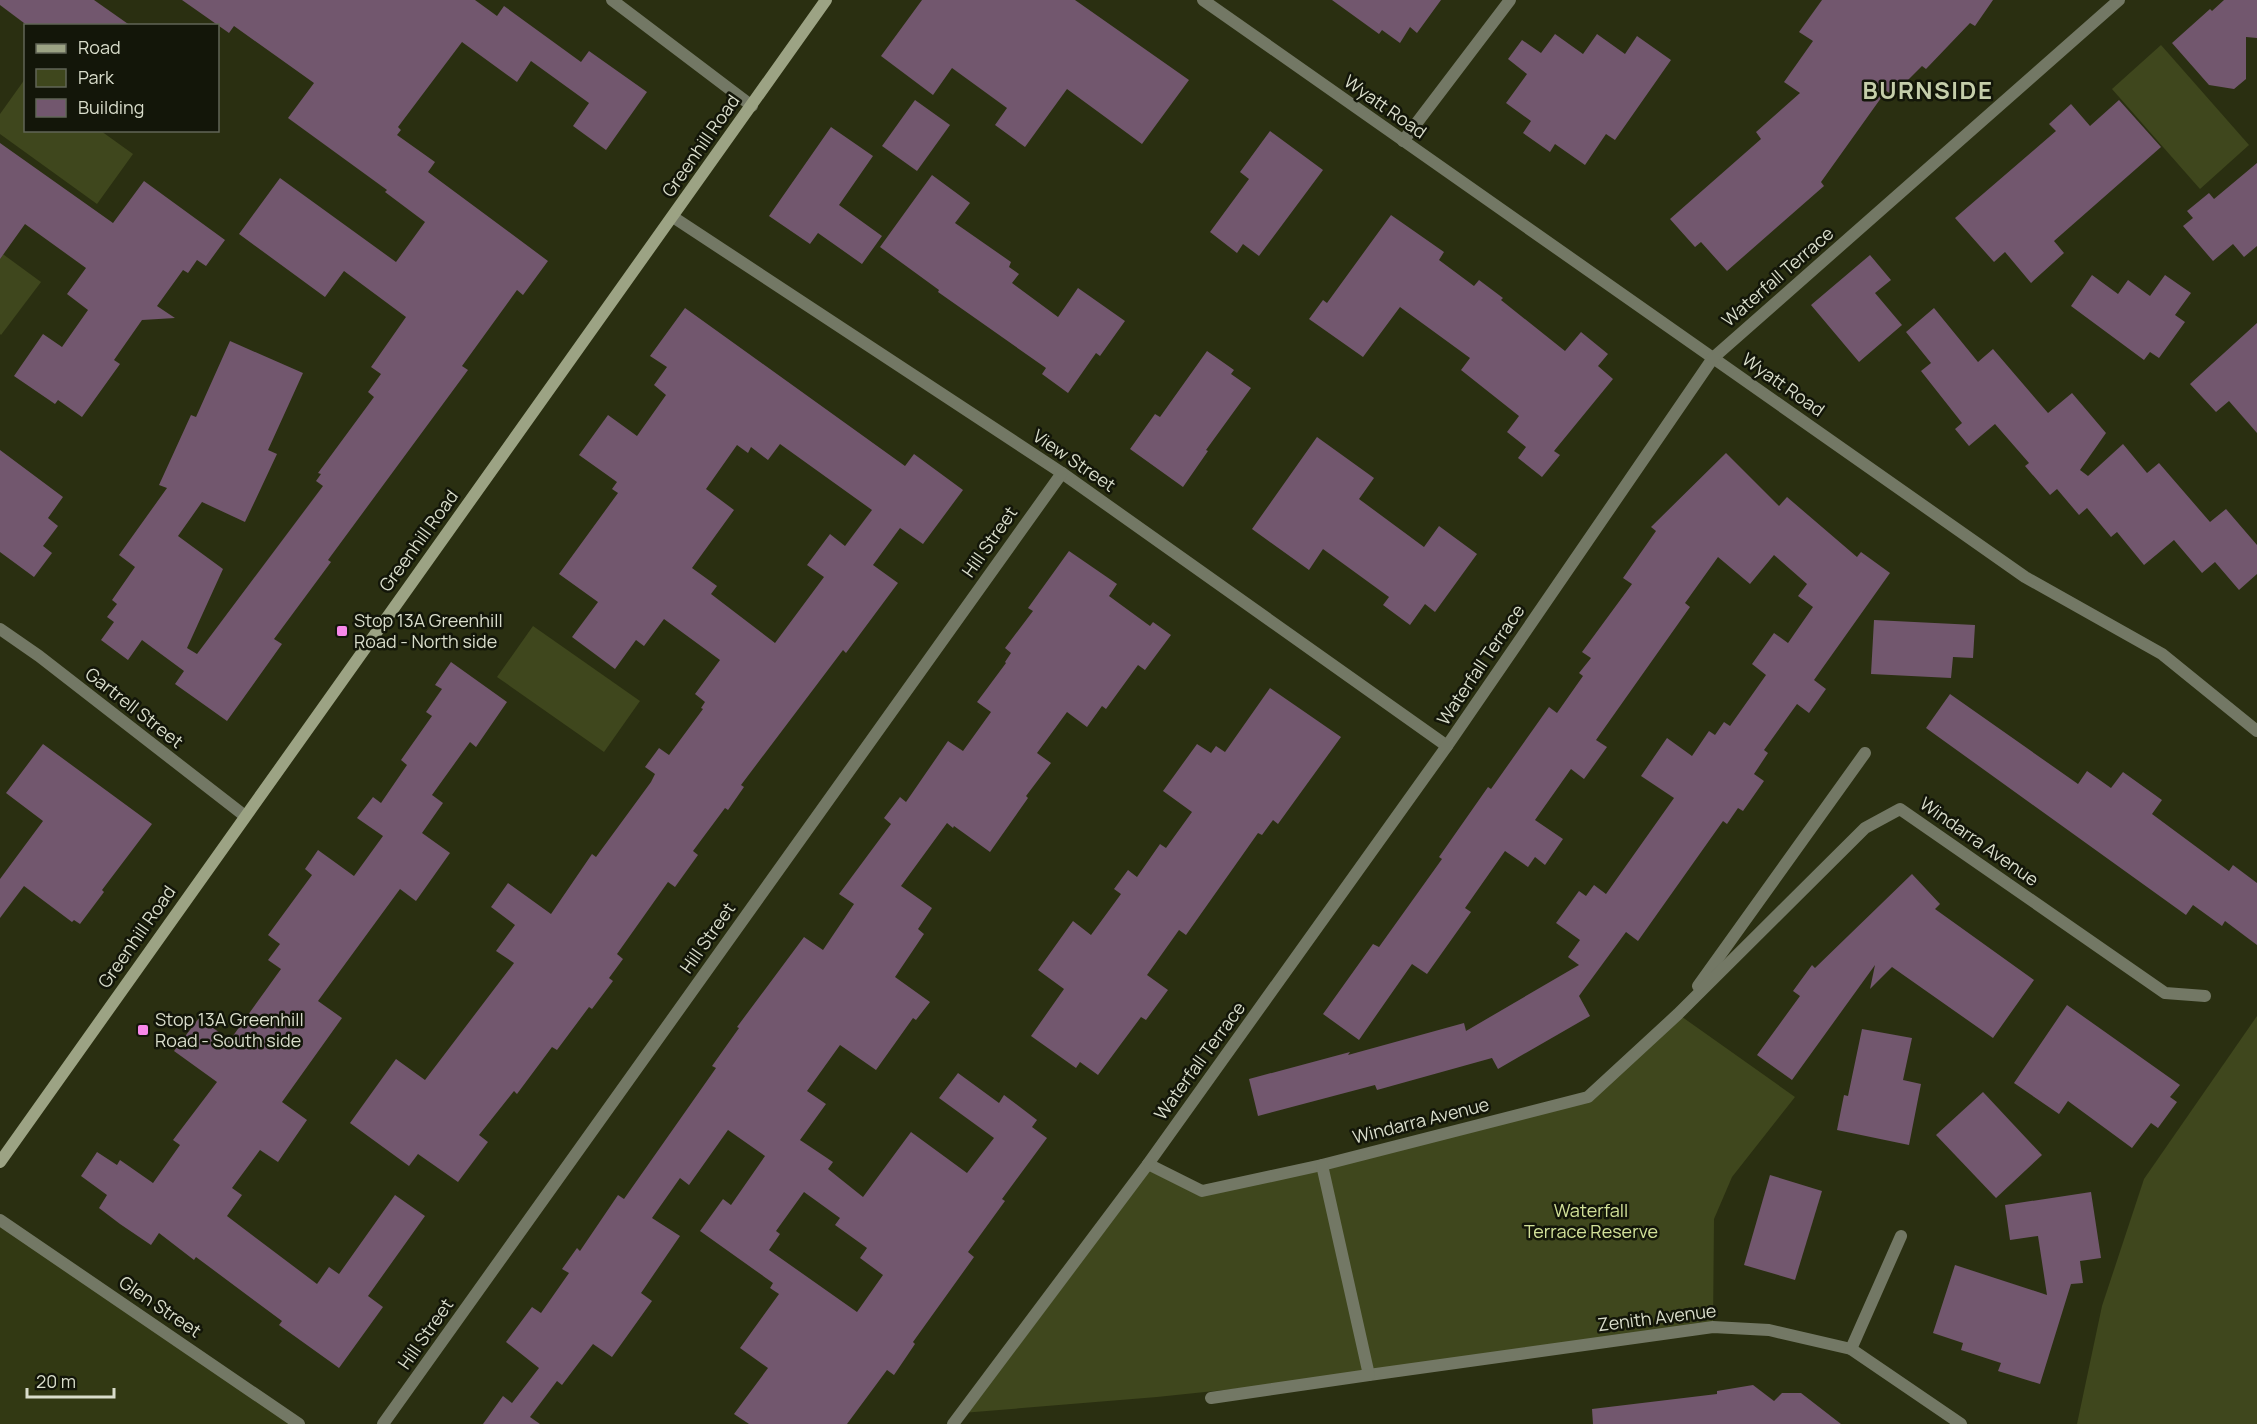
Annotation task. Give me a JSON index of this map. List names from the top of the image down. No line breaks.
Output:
{"streets":{"main road":["Greenhill Road"],"street":["Wyatt Road","Waterfall Terrace","View Street","Hill Street","Gartrell Street","Windarra Avenue","Glen Street","Zenith Avenue"]},"crossings":[["Wyatt Road","Waterfall Terrace"],["Greenhill Road","View Street"],["Greenhill Road","Gartrell Street"],["Waterfall Terrace","View Street"],["Waterfall Terrace","Windarra Avenue"],["View Street","Hill Street"]],"districts":["BURNSIDE"],"parks":["Waterfall Terrace Reserve"],"places":{"transit":["Stop 13A Greenhill Road - North side","Stop 13A Greenhill Road - South side"]},"legend":["Road","Park","Building"],"scale_bar":"20 m"}
